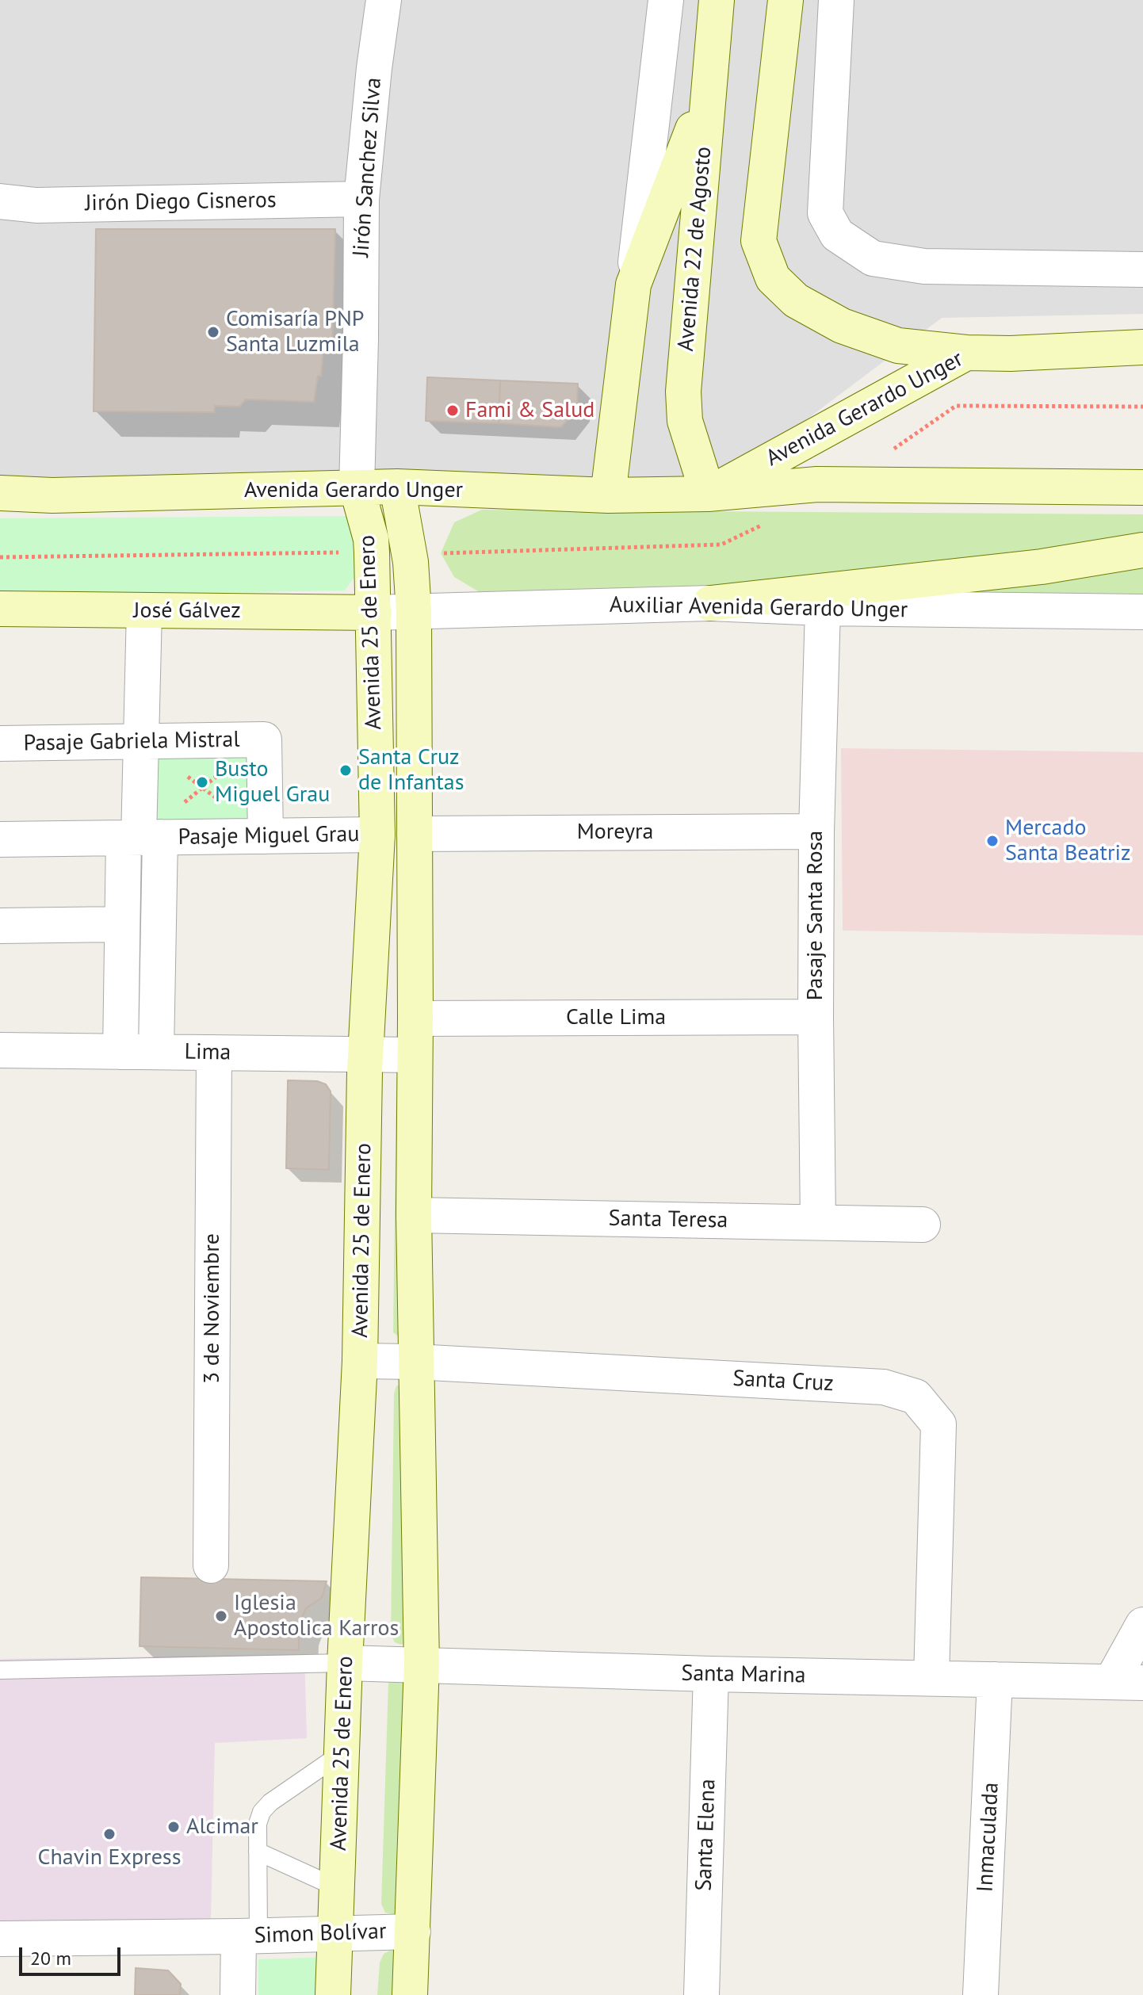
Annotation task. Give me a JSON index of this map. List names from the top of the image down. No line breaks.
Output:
{"streets":{"main road":["Avenida 22 de Agosto","Avenida Gerardo Unger","José Gálvez","Avenida 25 de Enero"],"street":["Jirón Sanchez Silva","Jirón Diego Cisneros","Auxiliar Avenida Gerardo Unger","Pasaje Gabriela Mistral","Moreyra","Pasaje Miguel Grau","Pasaje Santa Rosa","Calle Lima","Lima","Santa Teresa","3 de Noviembre","Santa Cruz","Santa Marina","Santa Elena","Inmaculada","Simon Bolívar"]},"crossings":[["Jirón Sanchez Silva","Jirón Diego Cisneros"],["Jirón Sanchez Silva","Avenida Gerardo Unger"],["Jirón Sanchez Silva","Avenida 25 de Enero"],["Avenida 22 de Agosto","Avenida Gerardo Unger"],["Avenida Gerardo Unger","Avenida 25 de Enero"],["Auxiliar Avenida Gerardo Unger","José Gálvez"],["Auxiliar Avenida Gerardo Unger","Avenida 25 de Enero"],["Auxiliar Avenida Gerardo Unger","Pasaje Santa Rosa"],["José Gálvez","Avenida 25 de Enero"],["José Gálvez","Pasaje Miguel Grau"],["Avenida 25 de Enero","Moreyra"],["Avenida 25 de Enero","Pasaje Miguel Grau"],["Avenida 25 de Enero","Calle Lima"],["Avenida 25 de Enero","Lima"],["Avenida 25 de Enero","Santa Teresa"],["Avenida 25 de Enero","Santa Cruz"],["Avenida 25 de Enero","Santa Marina"],["Avenida 25 de Enero","Simon Bolívar"],["Pasaje Gabriela Mistral","Pasaje Miguel Grau"],["Moreyra","Pasaje Santa Rosa"],["Pasaje Miguel Grau","Lima"],["Pasaje Santa Rosa","Calle Lima"],["Pasaje Santa Rosa","Santa Teresa"],["Lima","3 de Noviembre"],["Santa Cruz","Santa Marina"],["Santa Marina","Santa Elena"],["Santa Marina","Inmaculada"]],"places":["Comisaría PNP Santa Luzmila","Fami & Salud","Santa Cruz de Infantas","Busto Miguel Grau","Mercado Santa Beatriz","Iglesia Apostolica Karros","Alcimar","Chavin Express"],"scale_bar":"20 m"}
